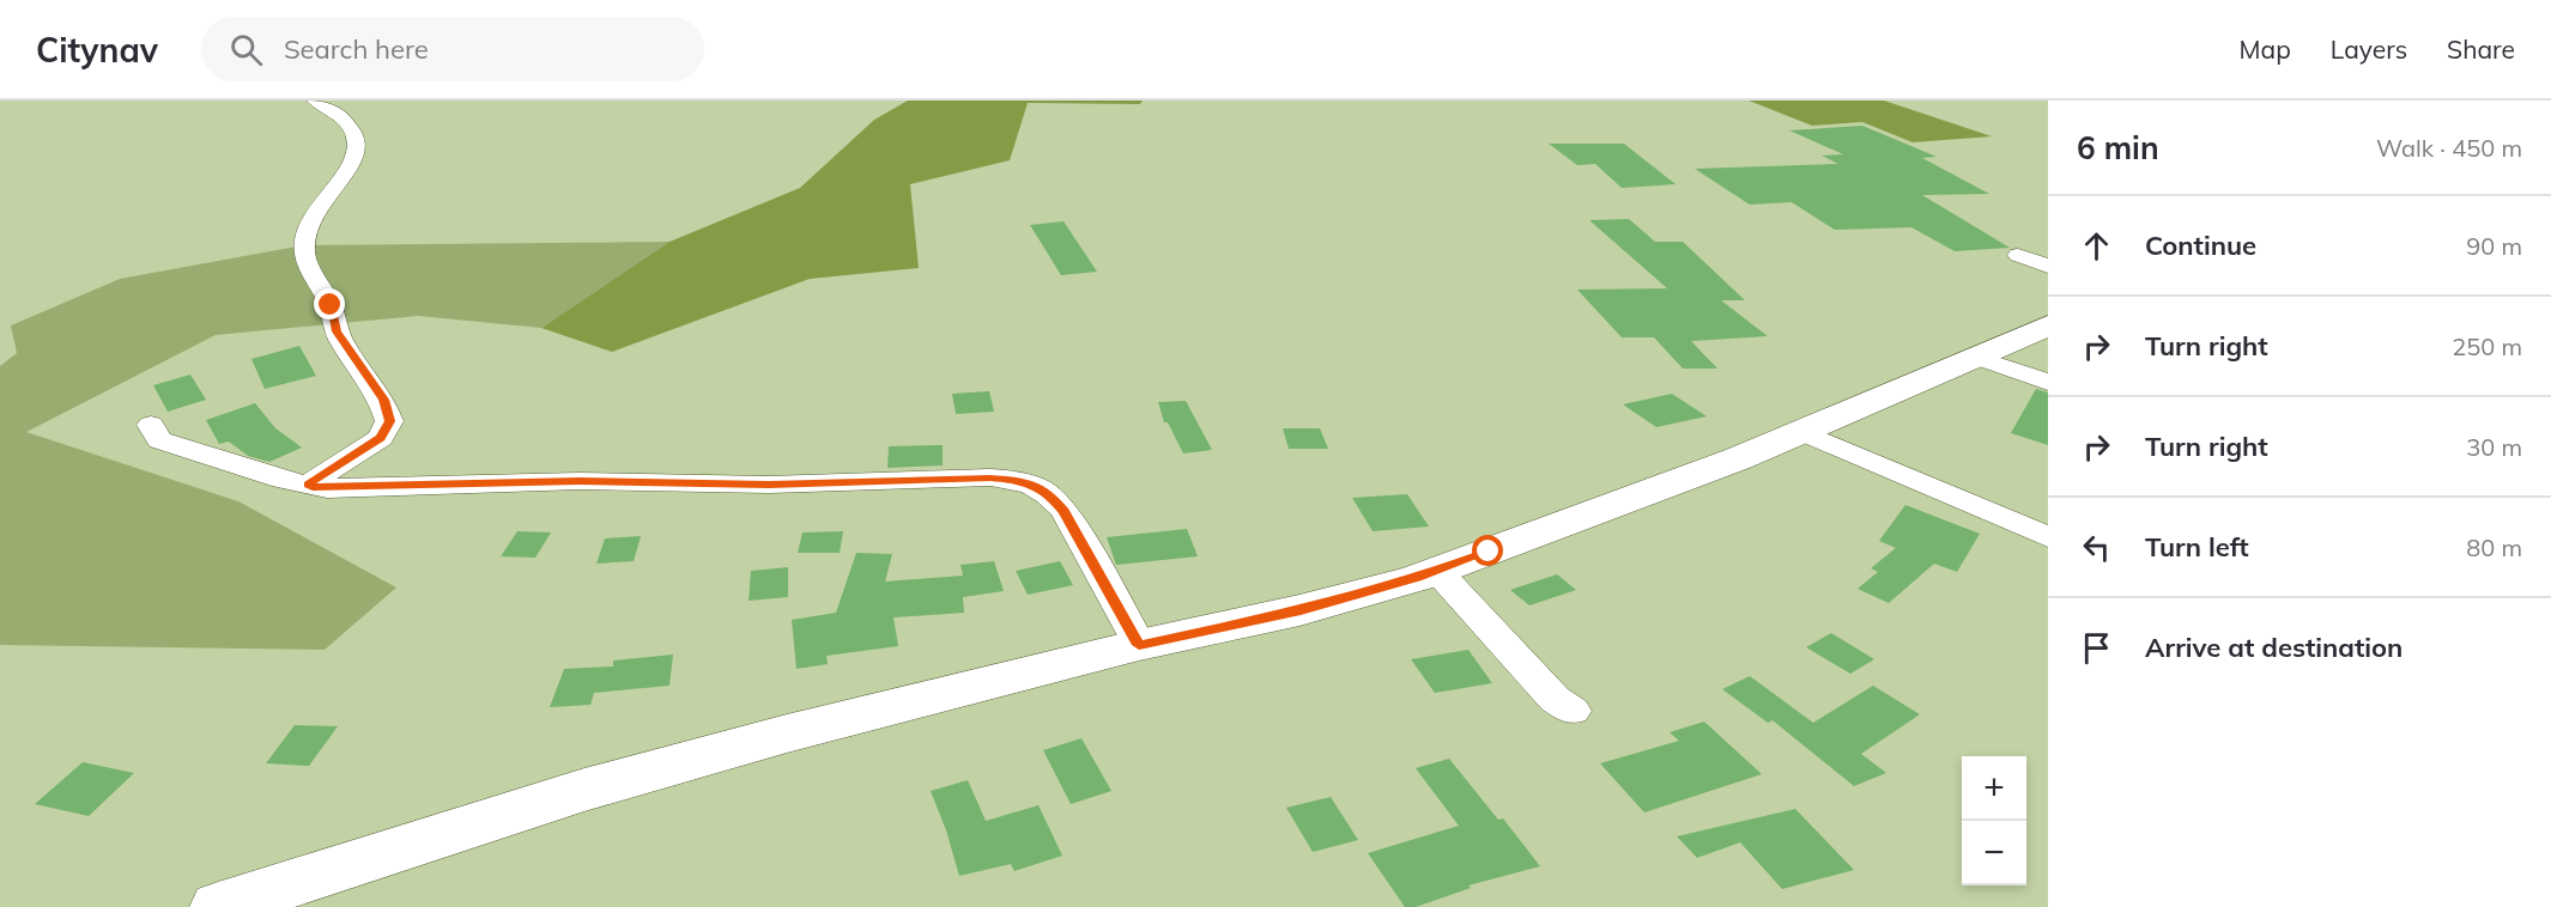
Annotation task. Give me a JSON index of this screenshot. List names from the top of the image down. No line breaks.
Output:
{"page":{"header":"Citynav","search":"Search here","nav":["Map","Layers","Share"],"heading":["6 min","Walk · 450 m"],"list":[["Continue","90 m"],["Turn right","250 m"],["Turn right","30 m"],["Turn left","80 m"],"Arrive at destination"],"map_buttons":["+","−"]}}
